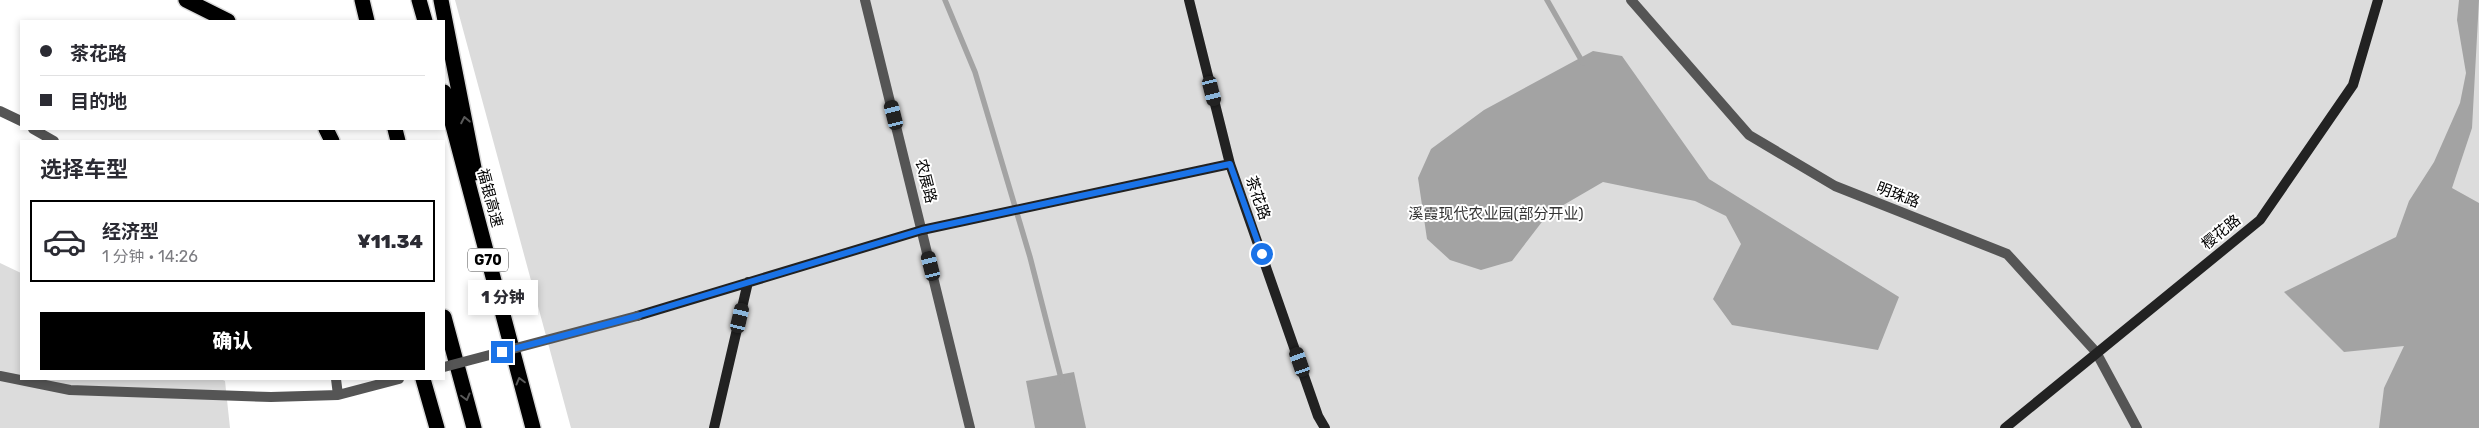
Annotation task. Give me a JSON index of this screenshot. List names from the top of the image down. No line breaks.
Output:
{"streets":{"highway":["福银高速","G70"],"street":["农展路","明珠路","茶花路","樱花路"]},"crossings":[["明珠路","樱花路"]],"parks":["溪霞现代农业园(部分开业)"],"page":{"banner":["茶花路","目的地"],"heading":"选择车型","list":[{"name":"经济型","note":"1 分钟 · 14:26","value":"¥11.34"}],"bubble":"1 分钟","buttons":"确认"}}
